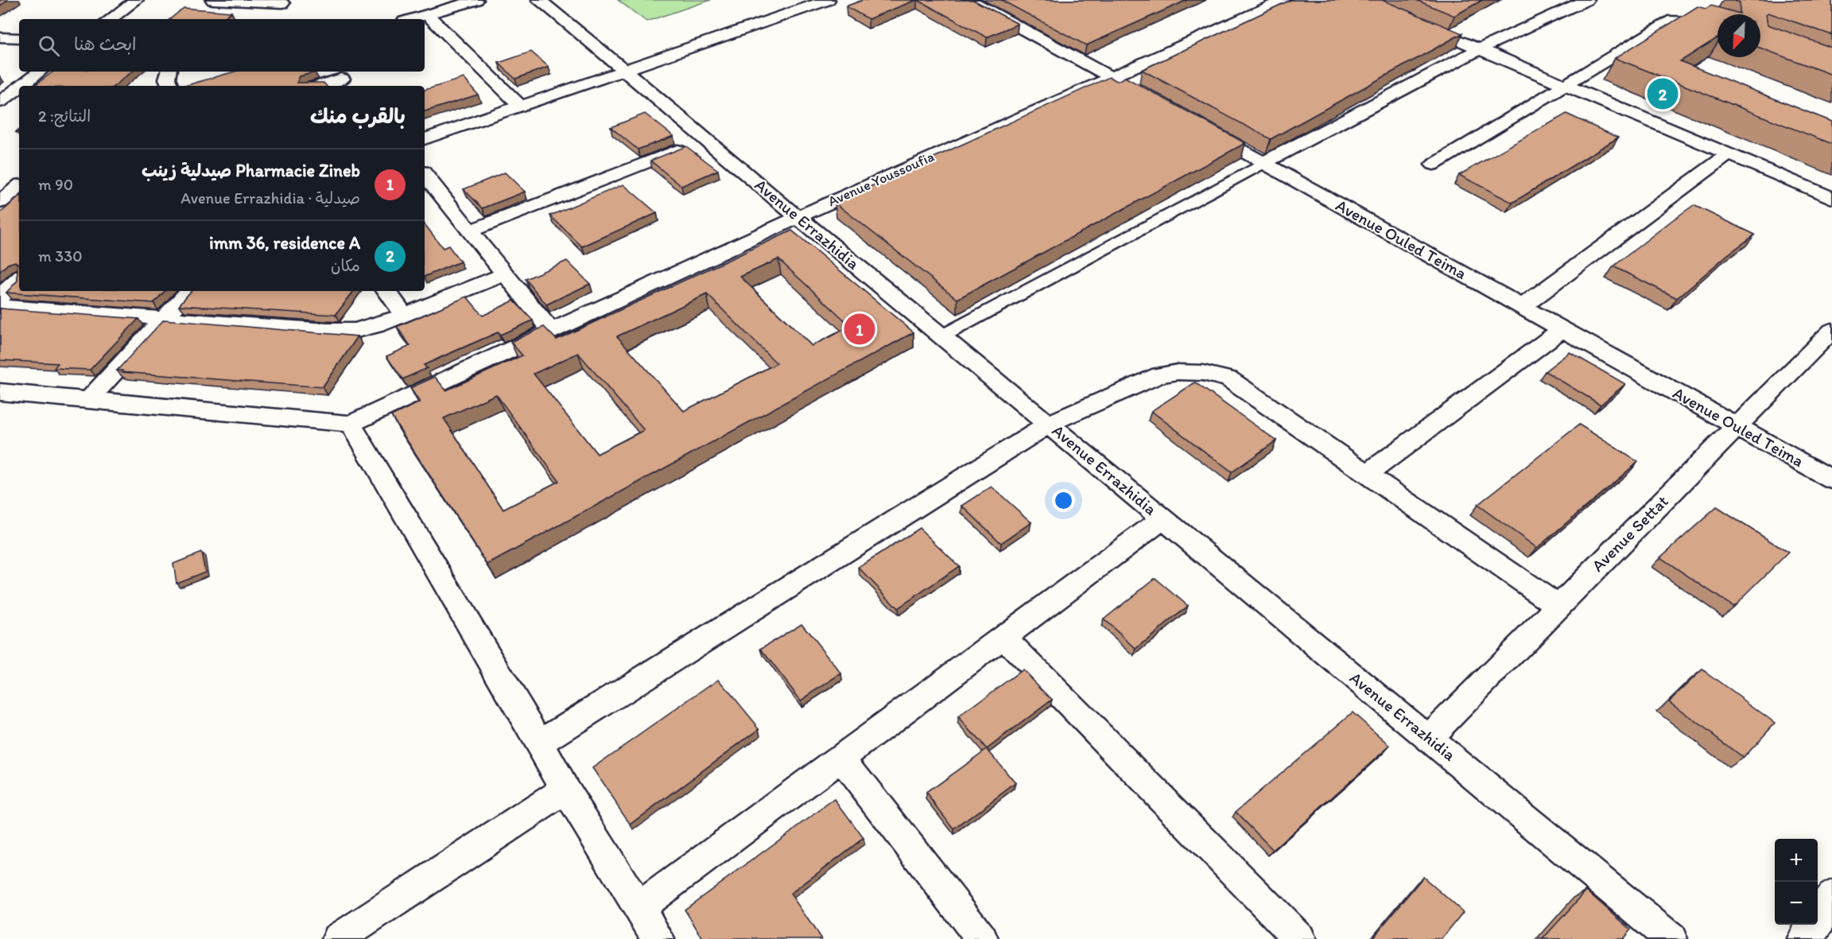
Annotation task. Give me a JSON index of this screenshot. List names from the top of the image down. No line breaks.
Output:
{"streets":{"street":["Avenue Youssoufia","Avenue Errazhidia","Avenue Ouled Teima","Avenue Settat"]},"crossings":[["Avenue Youssoufia","Avenue Errazhidia"],["Avenue Errazhidia","Avenue Settat"],["Avenue Ouled Teima","Avenue Settat"]],"north":"bottom left","page":{"search":"ابحث هنا","pins":["2","1"],"heading":["بالقرب منك","النتائج: 2"],"list":[{"mark":"1","name":"Pharmacie Zineb صيدلية زينب","note":"صيدلية · Avenue Errazhidia","value":"90 m"},{"mark":"2","name":"imm 36, residence A","note":"مكان","value":"330 m"}],"map_buttons":["+","−"]}}
